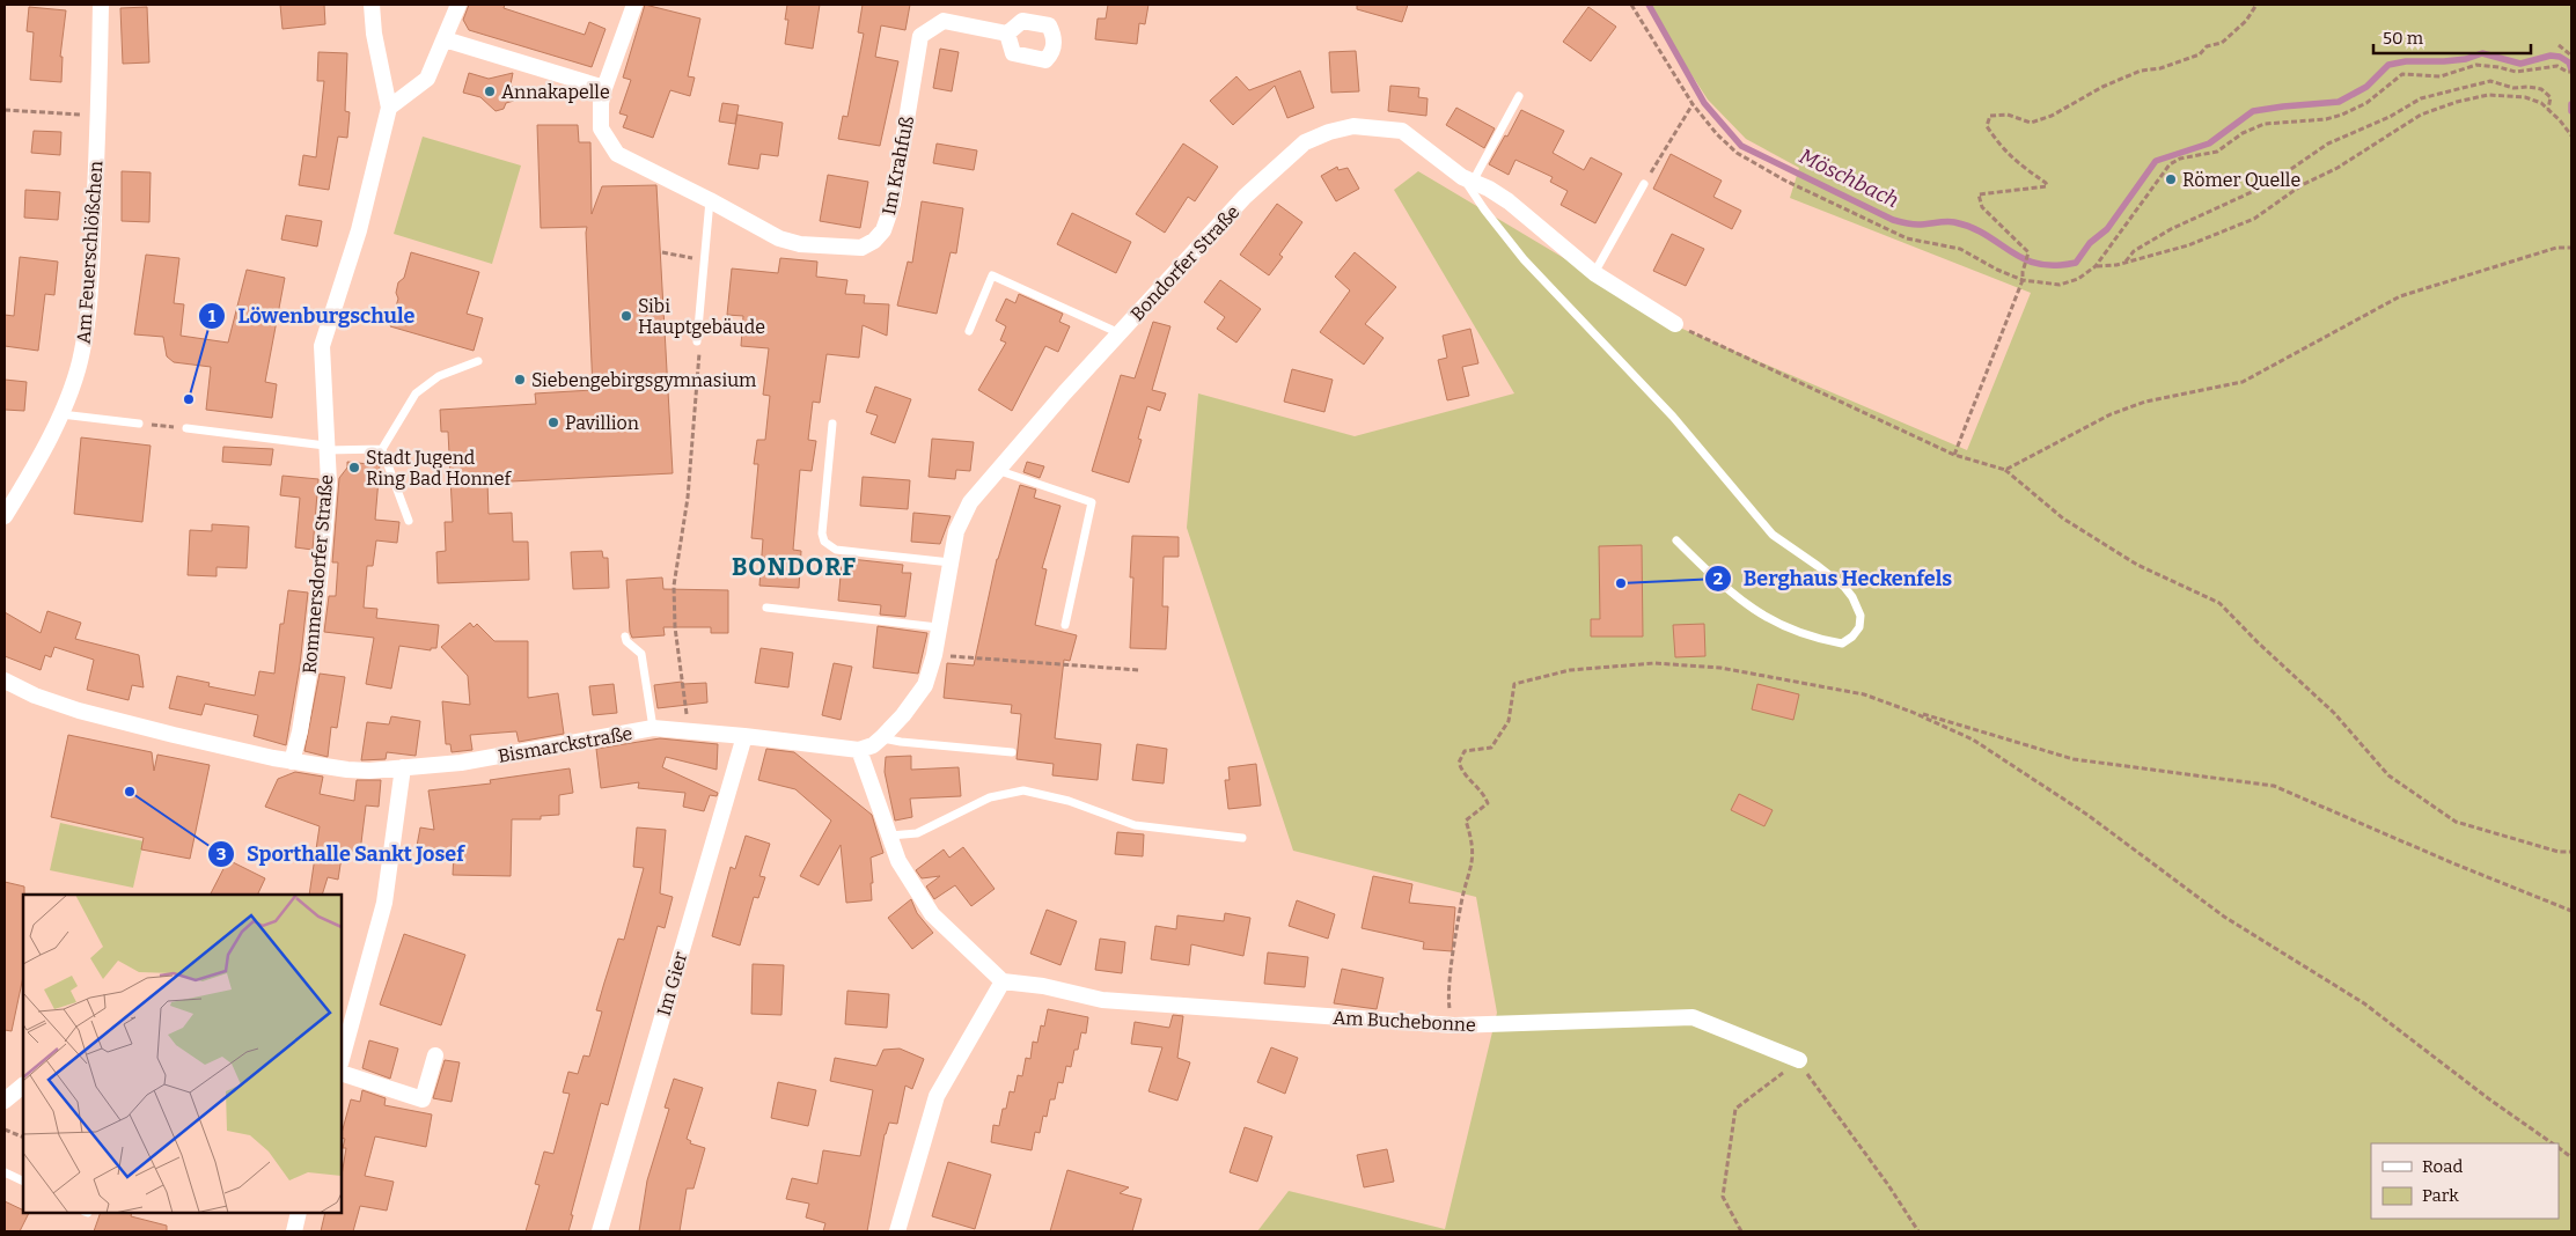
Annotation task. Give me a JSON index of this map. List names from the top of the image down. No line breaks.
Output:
{"streets":{"street":["Im Krahfuß","Am Feuerschlößchen","Bondorfer Straße","Rommersdorfer Straße","Bismarckstraße","Im Gier","Am Buchebonne"]},"crossings":[["Bondorfer Straße","Bismarckstraße"],["Rommersdorfer Straße","Bismarckstraße"],["Bismarckstraße","Im Gier"]],"districts":["BONDORF"],"water":["Möschbach"],"places":["Annakapelle","Römer Quelle","Sibi Hauptgebäude","Siebengebirgsgymnasium","Löwenburgschule","Pavillion","Stadt Jugend Ring Bad Honnef","Berghaus Heckenfels","Sporthalle Sankt Josef"],"legend":["Road","Park"],"scale_bar":"50 m"}
